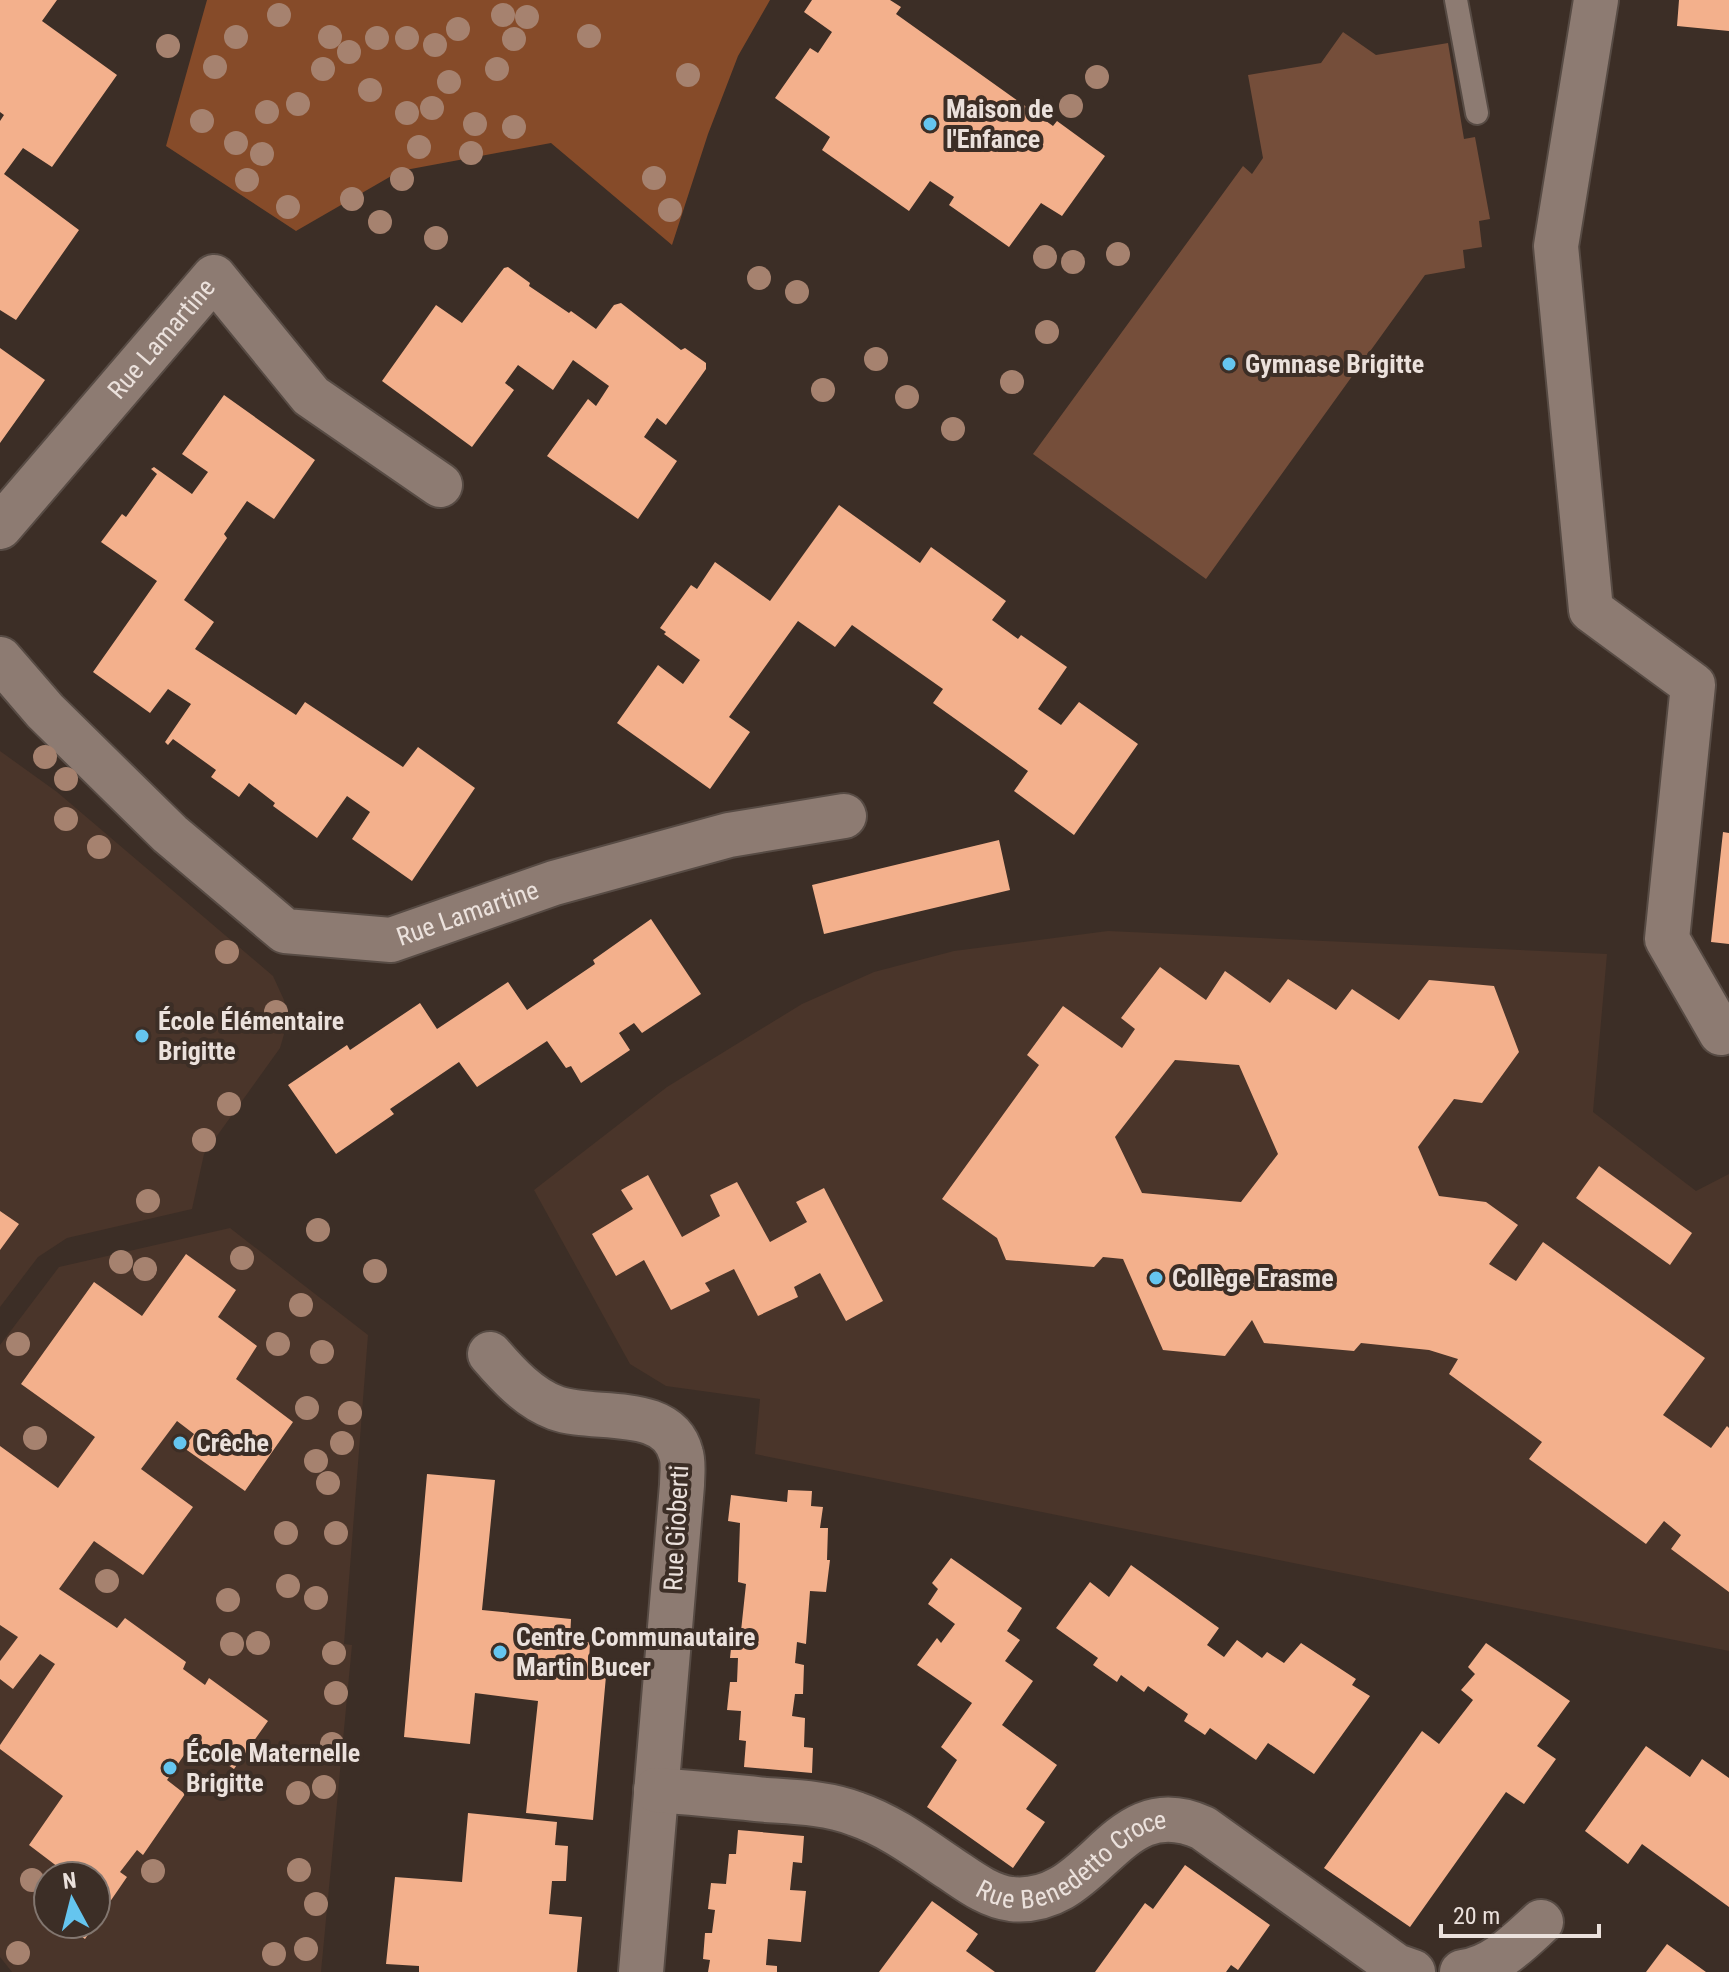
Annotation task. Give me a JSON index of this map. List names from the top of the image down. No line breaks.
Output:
{"streets":{"street":["Rue Lamartine","Rue Gioberti","Rue Benedetto Croce"]},"crossings":[["Rue Gioberti","Rue Benedetto Croce"]],"places":["Maison de l'Enfance","Gymnase Brigitte","École Élémentaire Brigitte","Collège Erasme","Crêche","Centre Communautaire Martin Bucer","École Maternelle Brigitte"],"scale_bar":"20 m","north":"top"}
